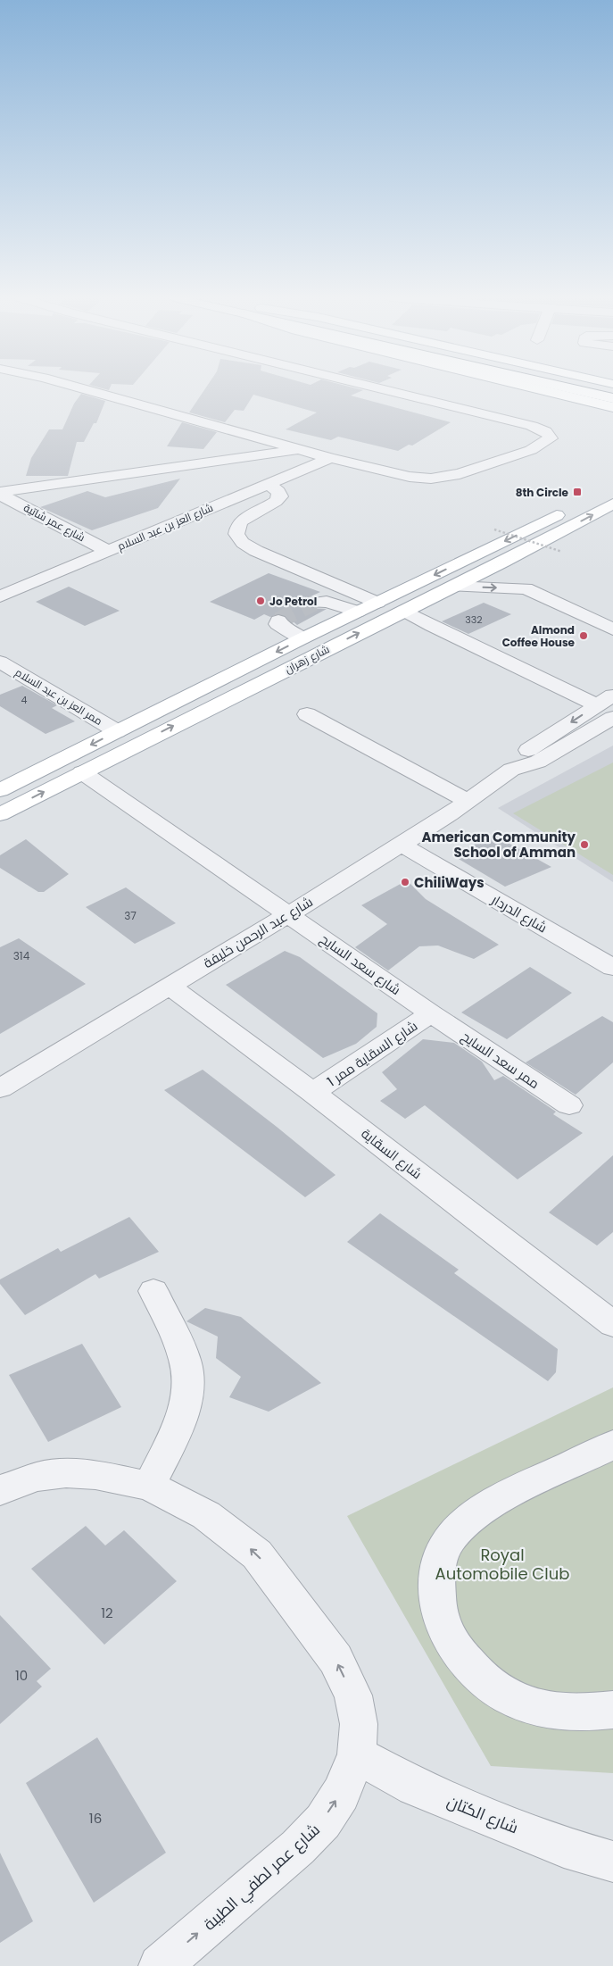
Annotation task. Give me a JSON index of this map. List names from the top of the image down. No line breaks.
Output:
{"streets":{"main road":["شارع زهران"],"street":["شارع عمر شاتية","شارع العز بن عبد السلام","ممر العز بن عبد السلام","شارع الدردار","شارع عبد الرحمن خليفة","شارع سعد السايح","شارع السقاية ممر 1","ممر سعد السايح","شارع السقاية","شارع الكتان","شارع عمر لطفي الطيبة"]},"crossings":[["شارع عمر شاتية","شارع العز بن عبد السلام"],["شارع زهران","ممر العز بن عبد السلام"],["شارع زهران","شارع سعد السايح"],["شارع الدردار","شارع عبد الرحمن خليفة"],["شارع عبد الرحمن خليفة","شارع سعد السايح"],["شارع عبد الرحمن خليفة","شارع السقاية"],["شارع سعد السايح","شارع السقاية ممر 1"],["شارع سعد السايح","ممر سعد السايح"],["شارع السقاية ممر 1","ممر سعد السايح"],["شارع السقاية ممر 1","شارع السقاية"],["شارع الكتان","شارع عمر لطفي الطيبة"]],"parks":["Royal Automobile Club"],"places":{"transit":["8th Circle"],"other":["Jo Petrol","Almond Coffee House","American Community School of Amman","ChiliWays"]},"house_numbers":["332","4","37","314","12","10","16"]}
